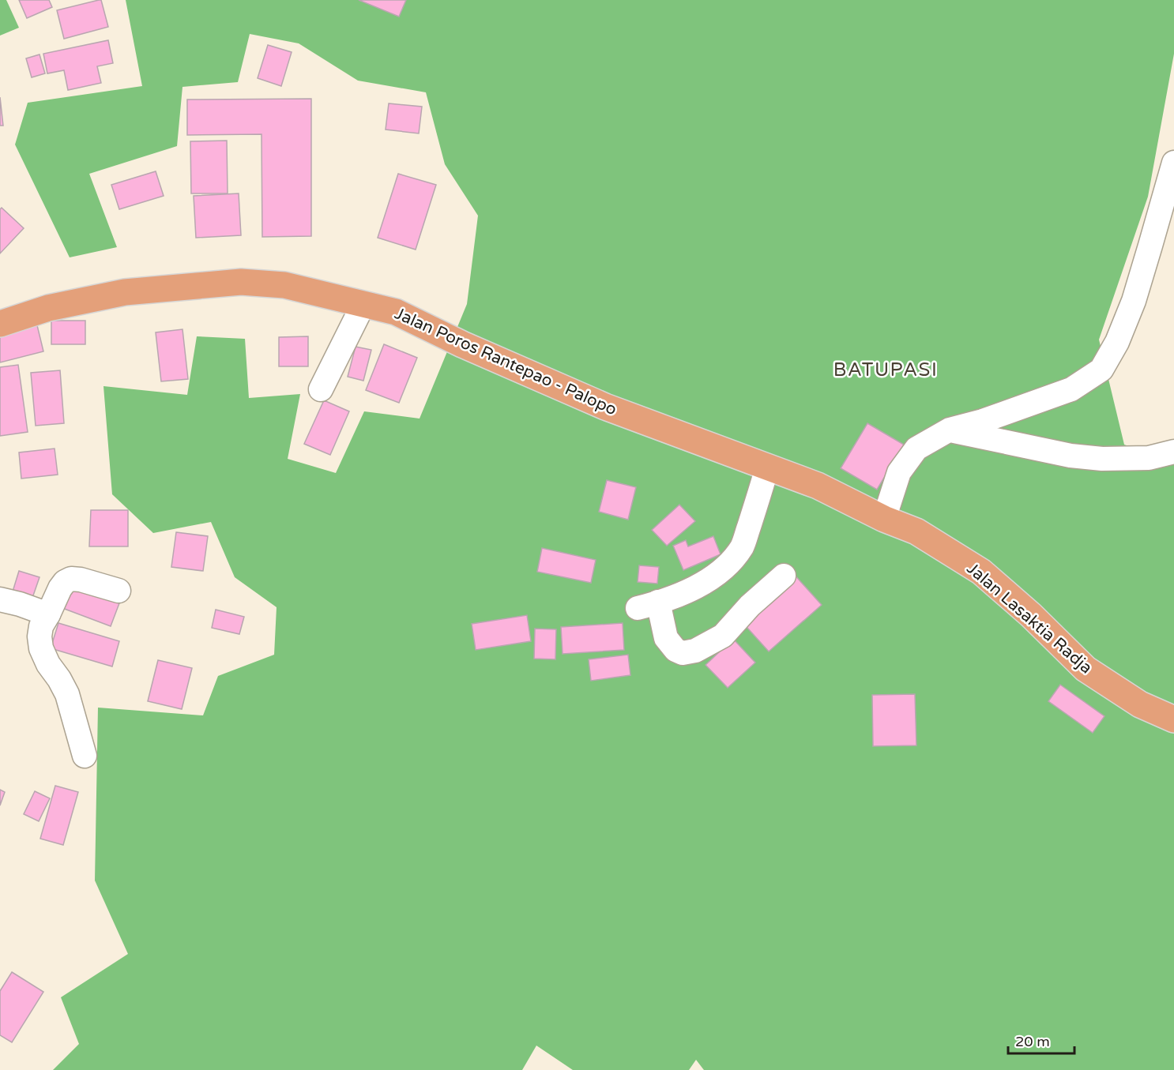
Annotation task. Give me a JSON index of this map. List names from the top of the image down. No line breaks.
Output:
{"streets":{"highway":["Jalan Poros Rantepao - Palopo","Jalan Lasaktia Radja"]},"crossings":[["Jalan Poros Rantepao - Palopo","Jalan Lasaktia Radja"]],"districts":["BATUPASI"],"scale_bar":"20 m"}
